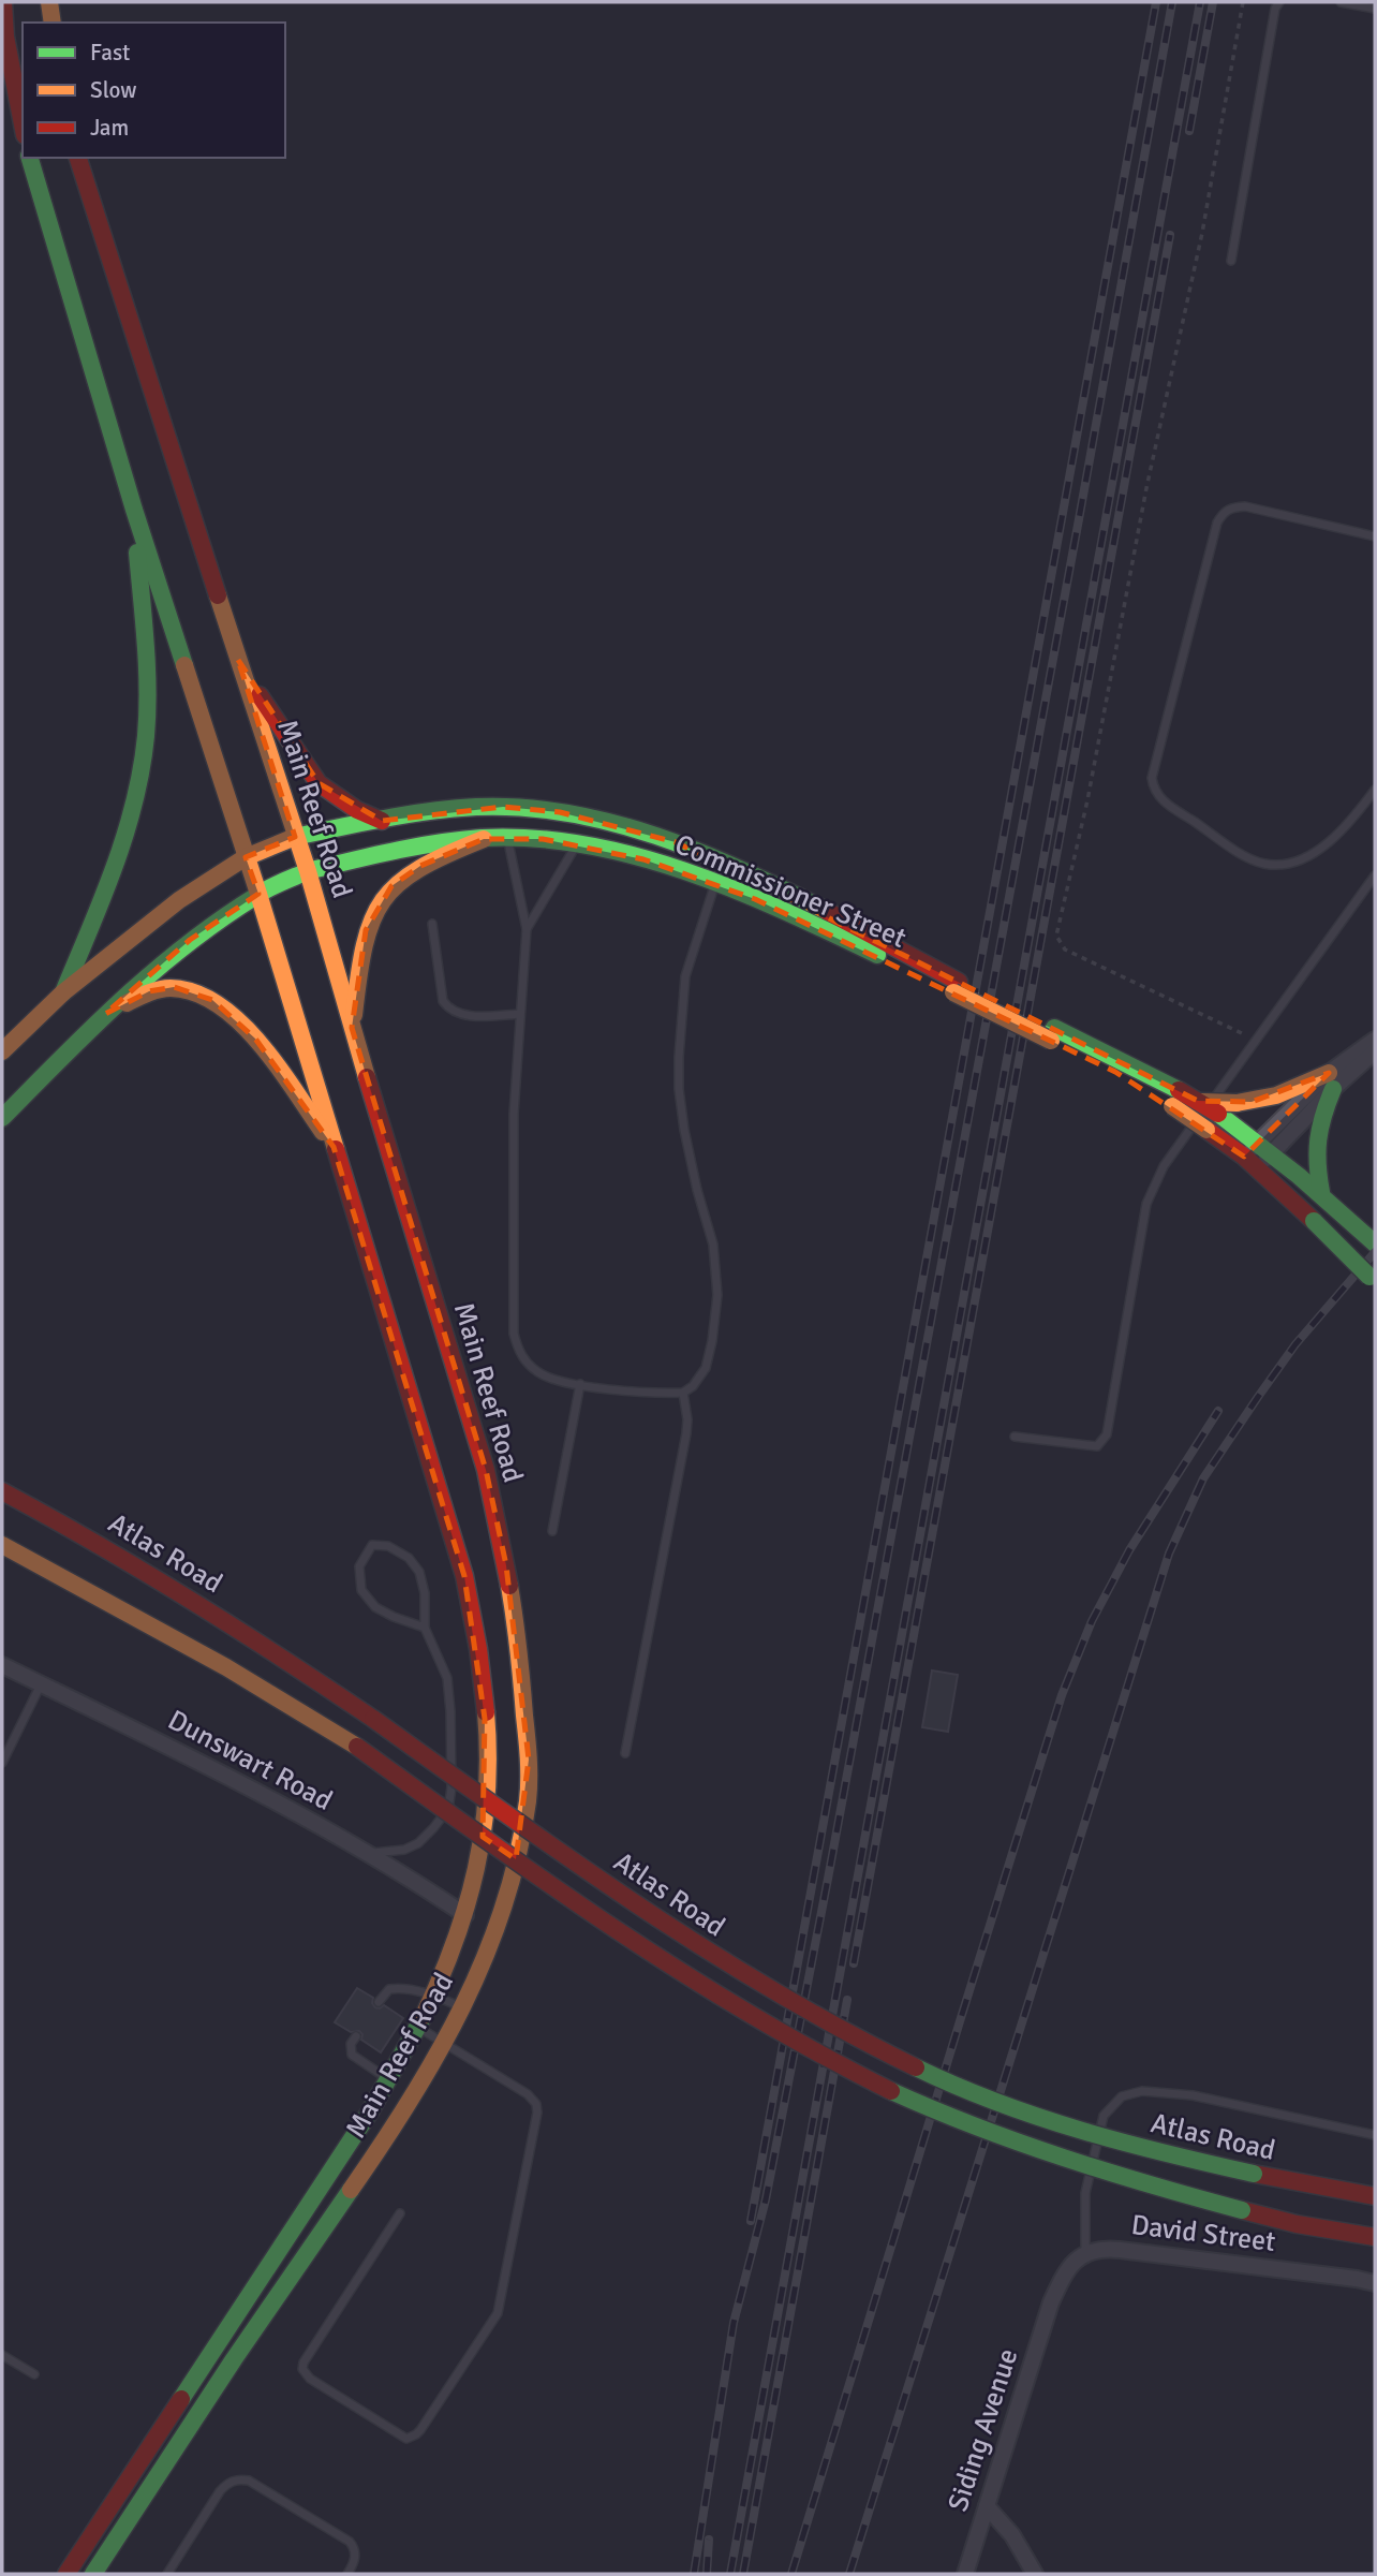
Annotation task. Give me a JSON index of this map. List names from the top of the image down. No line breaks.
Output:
{"streets":{"main road":["Main Reef Road","Commissioner Street","Atlas Road"],"street":["Dunswart Road","David Street","Siding Avenue"]},"crossings":[["Main Reef Road","Commissioner Street"],["Main Reef Road","Dunswart Road"],["David Street","Siding Avenue"]],"legend":["Fast","Slow","Jam"]}
